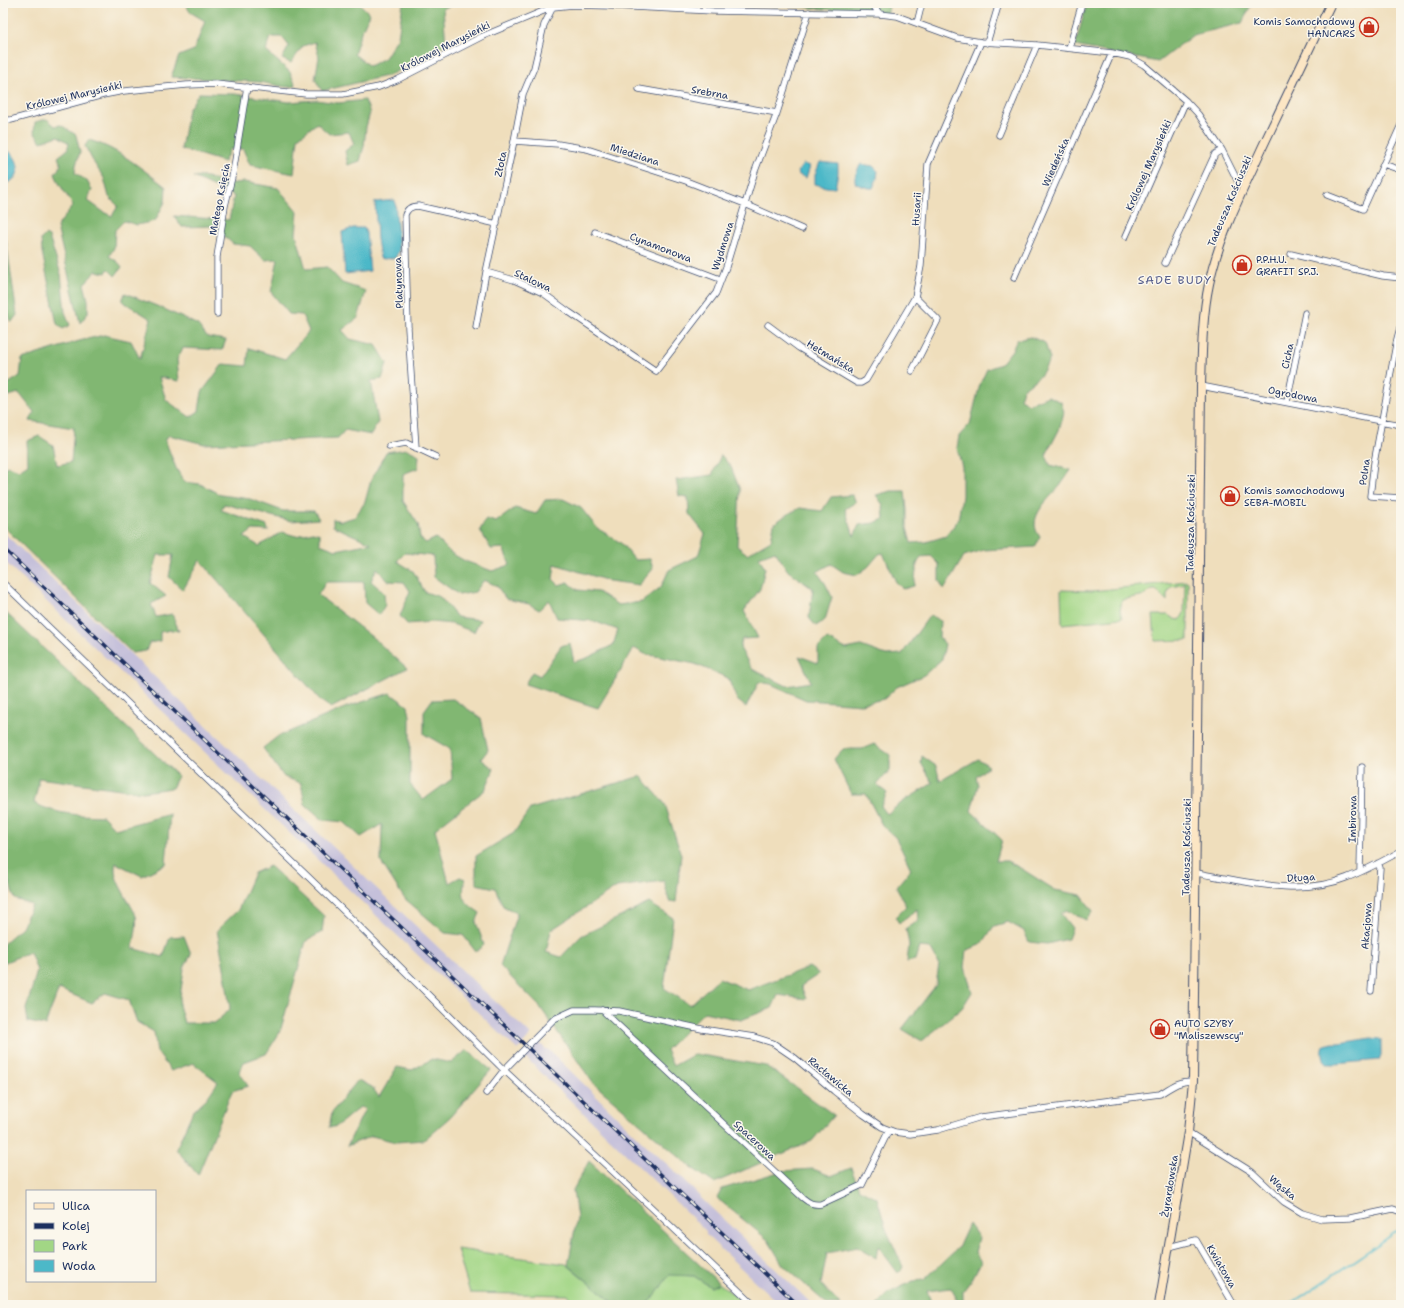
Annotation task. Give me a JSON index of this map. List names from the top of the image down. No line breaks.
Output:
{"streets":{"main road":["Tadeusza Kościuszki","Żyrardowska"],"street":["Królowej Marysieńki","Srebrna","Miedziana","Wiedeńska","Złota","Małego Księcia","Husarii","Wydmowa","Cynamonowa","Stalowa","Platynowa","Hetmańska","Cicha","Ogrodowa","Polna","Imbirowa","Długa","Akacjowa","Racławicka","Spacerowa","Wąska","Kwiatowa"]},"crossings":[["Królowej Marysieńki","Wiedeńska"],["Królowej Marysieńki","Złota"],["Królowej Marysieńki","Małego Księcia"],["Królowej Marysieńki","Tadeusza Kościuszki"],["Królowej Marysieńki","Husarii"],["Królowej Marysieńki","Wydmowa"],["Srebrna","Wydmowa"],["Miedziana","Złota"],["Miedziana","Wydmowa"],["Złota","Stalowa"],["Złota","Platynowa"],["Tadeusza Kościuszki","Ogrodowa"],["Tadeusza Kościuszki","Długa"],["Tadeusza Kościuszki","Żyrardowska"],["Husarii","Hetmańska"],["Wydmowa","Cynamonowa"],["Wydmowa","Stalowa"],["Cicha","Ogrodowa"],["Ogrodowa","Polna"],["Imbirowa","Długa"],["Długa","Akacjowa"],["Racławicka","Spacerowa"],["Racławicka","Żyrardowska"],["Żyrardowska","Wąska"],["Żyrardowska","Kwiatowa"]],"districts":["SADE BUDY"],"places":{"shop":["Komis Samochodowy HANCARS","P.P.H.U. GRAFIT SP.J.","Komis samochodowy SEBA-MOBIL","AUTO SZYBY \"Maliszewscy\""]},"legend":["Ulica","Kolej","Park","Woda"]}
